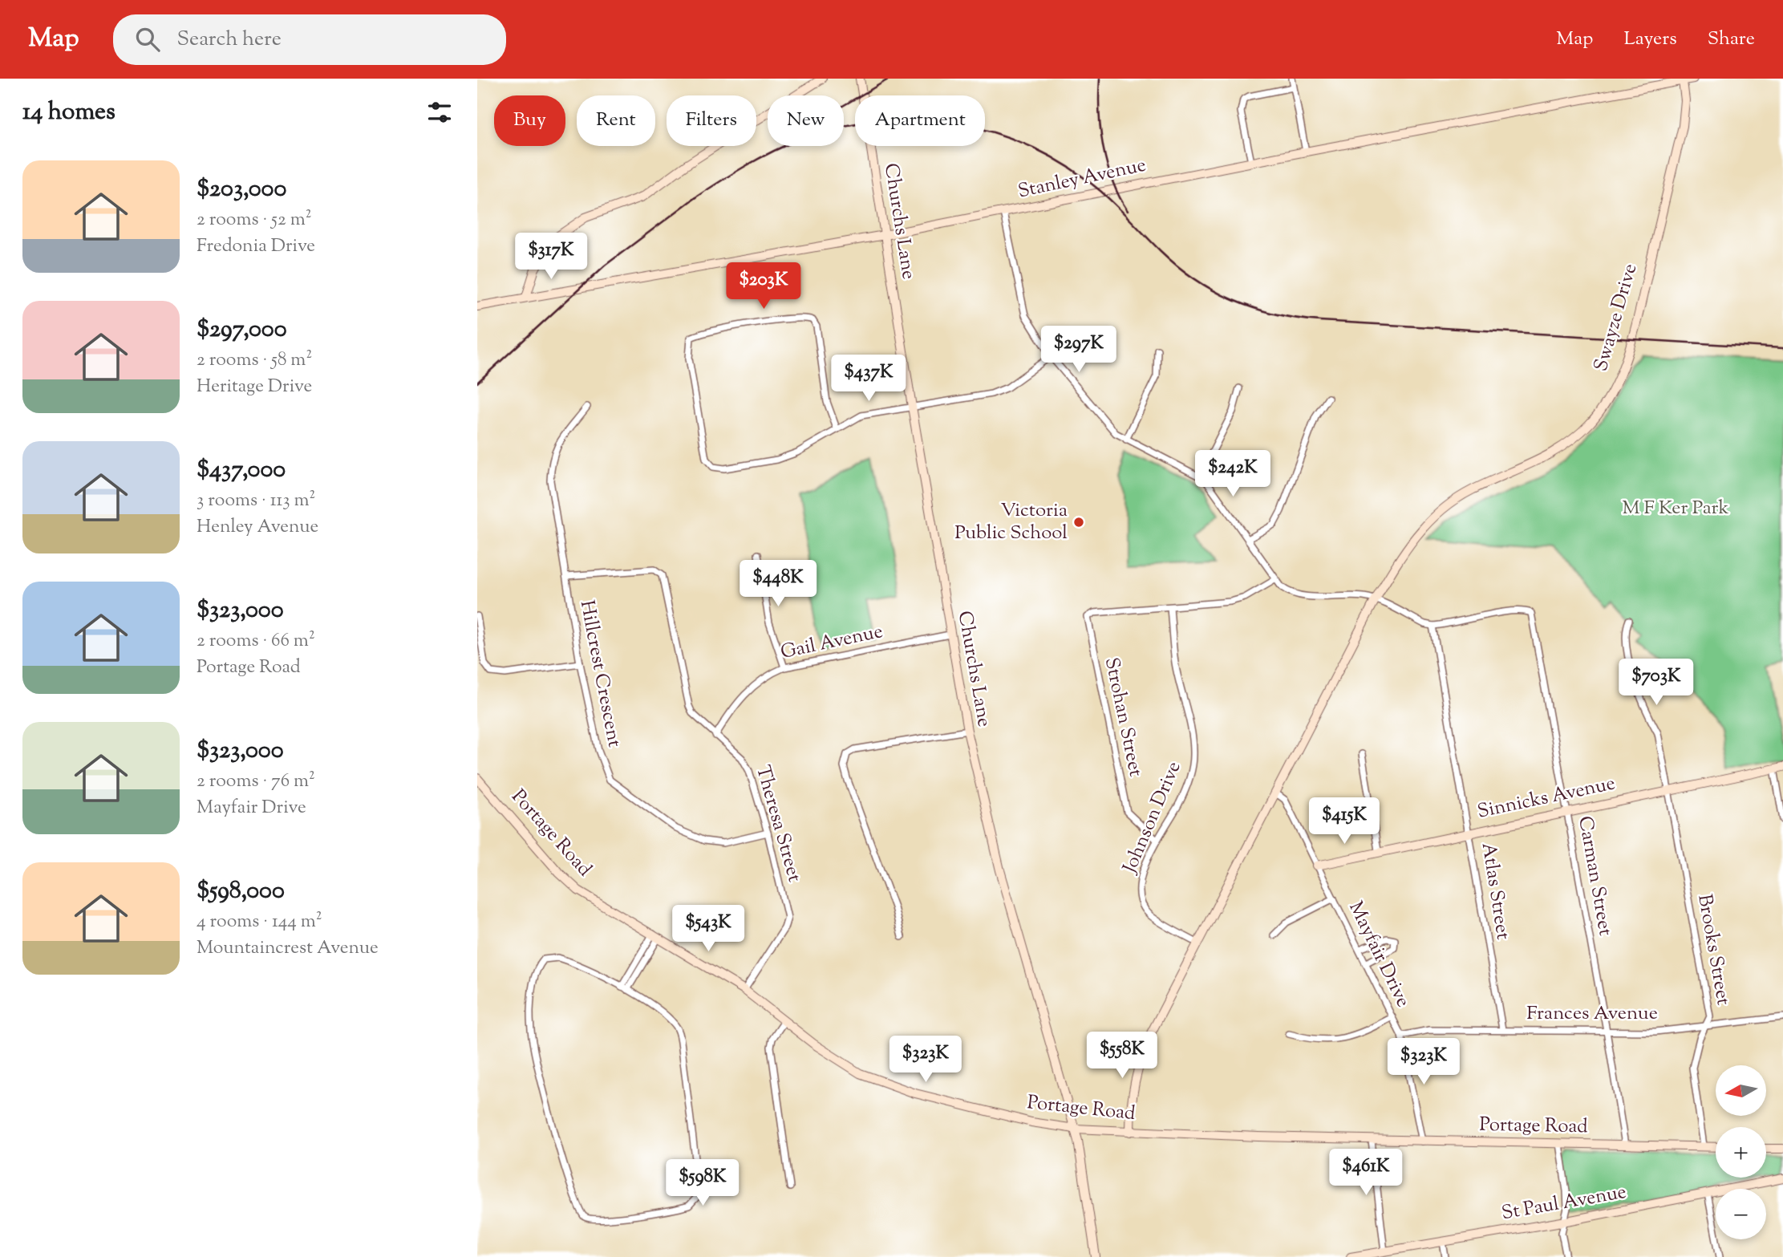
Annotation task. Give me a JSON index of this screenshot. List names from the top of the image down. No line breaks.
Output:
{"streets":{"street":["Stanley Avenue","Churchs Lane","Swayze Drive","Gail Avenue","Hillcrest Crescent","Strohan Street","Sinnicks Avenue","Johnson Drive","Theresa Street","Portage Road","Carman Street","Atlas Street","Brooks Street","Mayfair Drive","Frances Avenue","St Paul Avenue"]},"crossings":[["Stanley Avenue","Churchs Lane"],["Stanley Avenue","Swayze Drive"],["Churchs Lane","Gail Avenue"],["Churchs Lane","Portage Road"],["Swayze Drive","Johnson Drive"],["Swayze Drive","Portage Road"],["Swayze Drive","Mayfair Drive"],["Gail Avenue","Theresa Street"],["Hillcrest Crescent","Theresa Street"],["Strohan Street","Johnson Drive"],["Sinnicks Avenue","Carman Street"],["Sinnicks Avenue","Atlas Street"],["Sinnicks Avenue","Brooks Street"],["Sinnicks Avenue","Mayfair Drive"],["Theresa Street","Portage Road"],["Portage Road","Carman Street"],["Portage Road","Brooks Street"],["Portage Road","Mayfair Drive"],["Carman Street","Atlas Street"],["Carman Street","Frances Avenue"],["Atlas Street","Frances Avenue"],["Brooks Street","Frances Avenue"],["Mayfair Drive","Frances Avenue"]],"parks":["M F Ker Park"],"places":["Victoria Public School"],"north":"left","page":{"header":"Map","search":"Search here","nav":["Map","Layers","Share"],"heading":"14 homes","chip":["Buy","Rent","Filters","New","Apartment"],"list":[{"name":"$203,000","note":"2 rooms · 52 m² · Fredonia Drive"},{"name":"$297,000","note":"2 rooms · 58 m² · Heritage Drive"},{"name":"$437,000","note":"3 rooms · 113 m² · Henley Avenue"},{"name":"$323,000","note":"2 rooms · 66 m² · Portage Road"},{"name":"$323,000","note":"2 rooms · 76 m² · Mayfair Drive"},{"name":"$598,000","note":"4 rooms · 144 m² · Mountaincrest Avenue"}],"price":["$317K","$203K","$297K","$437K","$242K","$448K","$703K","$415K","$543K","$558K","$323K","$323K","$461K","$598K"],"map_buttons":["+","−"]}}
